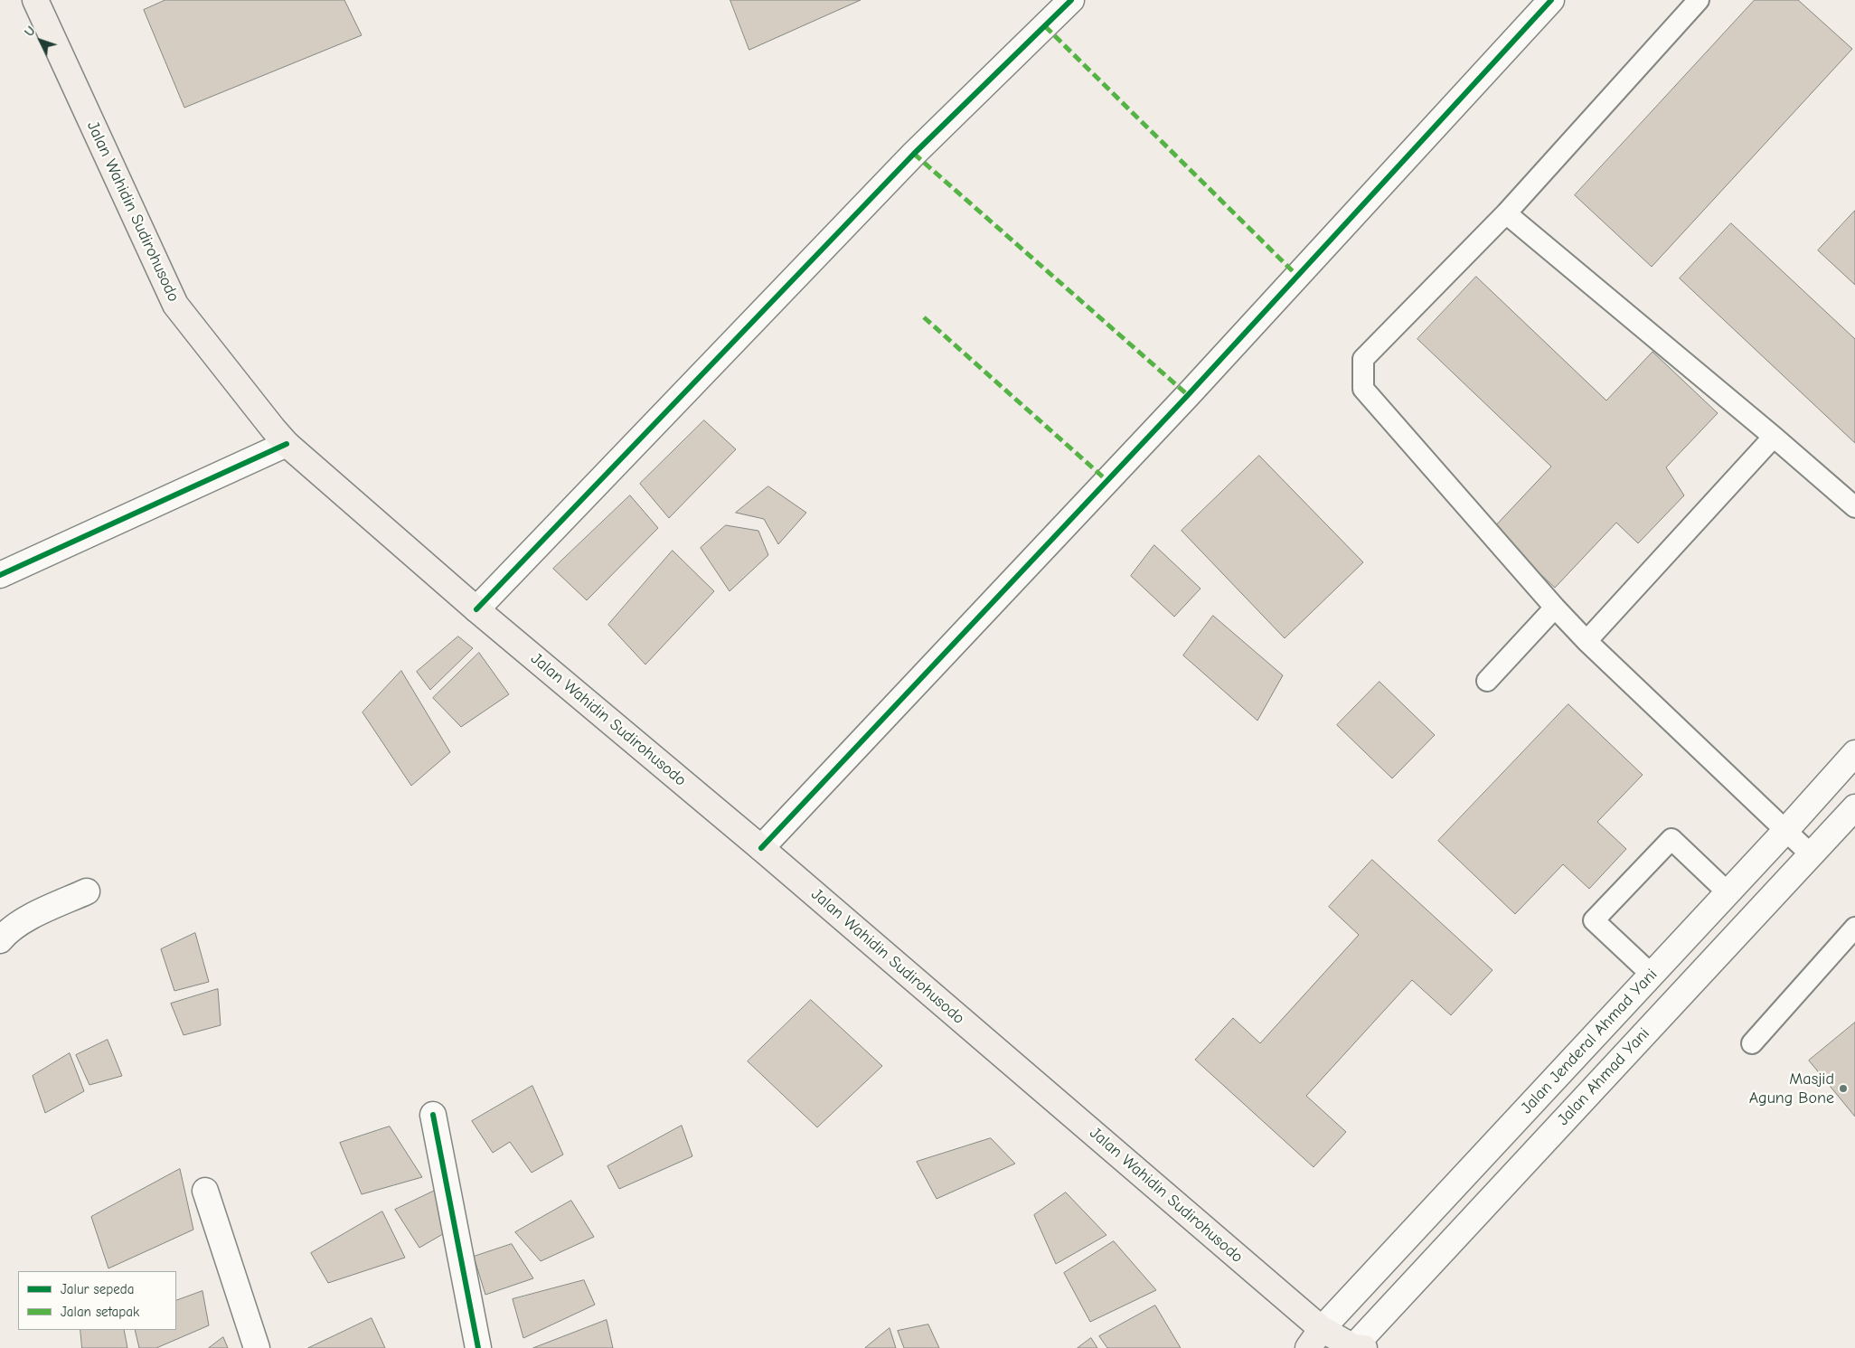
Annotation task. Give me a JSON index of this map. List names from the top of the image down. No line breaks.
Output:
{"streets":{"highway":["Jalan Wahidin Sudirohusodo"],"street":["Jalan Jenderal Ahmad Yani","Jalan Ahmad Yani"]},"crossings":[["Jalan Wahidin Sudirohusodo","Jalan Jenderal Ahmad Yani"],["Jalan Wahidin Sudirohusodo","Jalan Ahmad Yani"]],"places":["Masjid Agung Bone"],"legend":["Jalur sepeda","Jalan setapak"],"north":"top left"}
